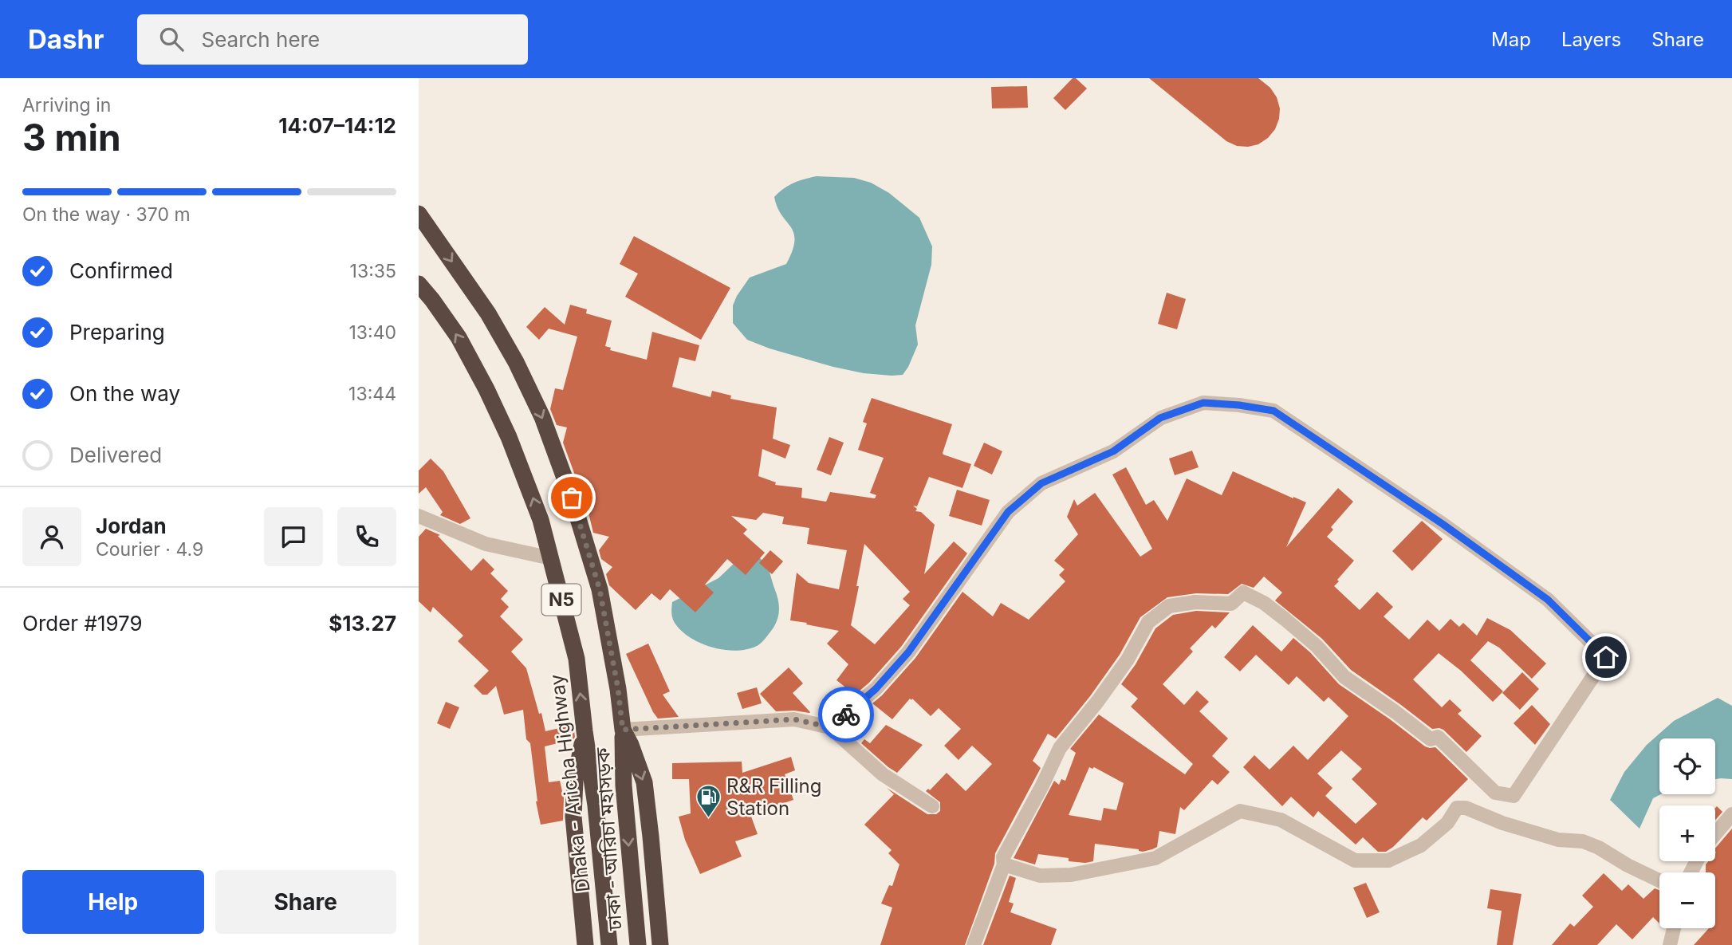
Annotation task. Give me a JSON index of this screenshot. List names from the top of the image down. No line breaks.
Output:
{"streets":{"highway":["N5","Dhaka - Aricha Highway","ঢাকা - আরিচা মহাসড়ক"]},"crossings":[["Dhaka - Aricha Highway","ঢাকা - আরিচা মহাসড়ক"]],"one_way":["Dhaka - Aricha Highway","ঢাকা - আরিচা মহাসড়ক"],"places":{"fuel station":["R&R Filling Station"]},"page":{"header":"Dashr","search":"Search here","nav":["Map","Layers","Share"],"heading":["3 min","Arriving in","14:07–14:12"],"panel":["Jordan","Courier · 4.9","Order #1979","$13.27"],"bar":"On the way · 370 m","list":[["Confirmed","13:35"],["Preparing","13:40"],["On the way","13:44"],"Delivered"],"map_buttons":["+","−"],"buttons":["Help","Share"]}}
